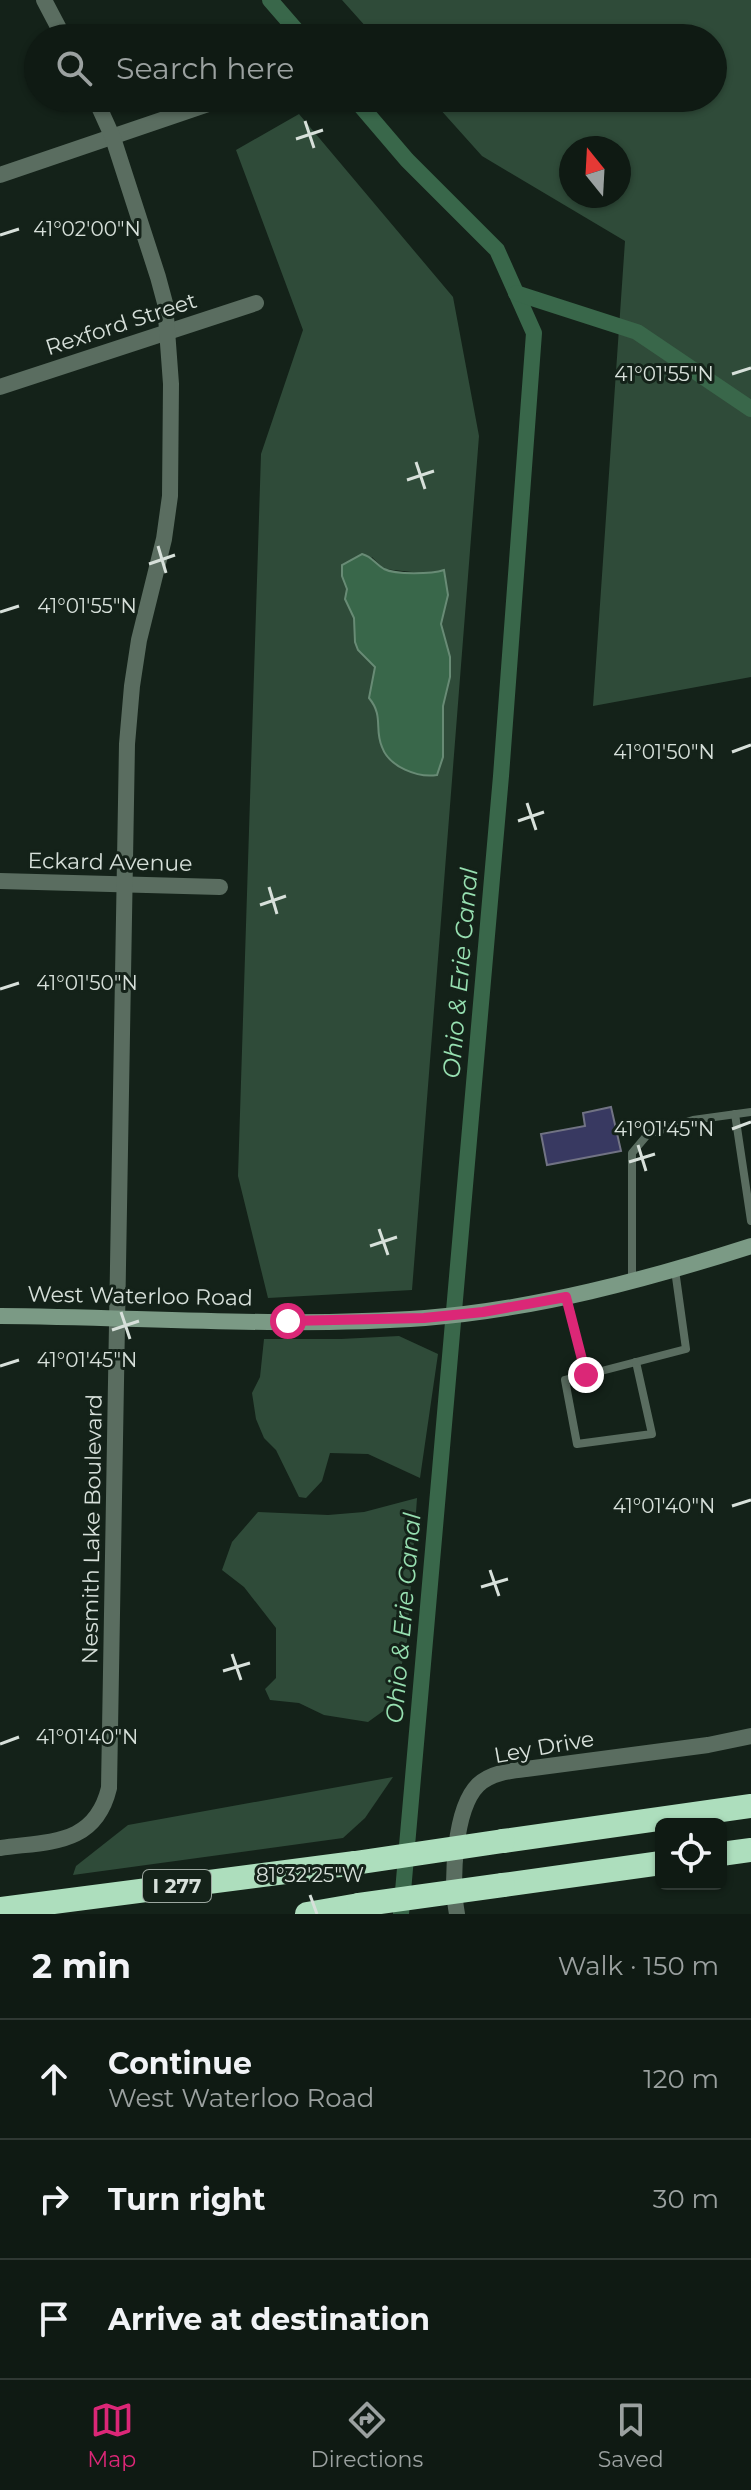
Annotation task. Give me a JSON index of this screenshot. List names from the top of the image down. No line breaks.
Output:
{"streets":{"highway":["I 277"],"main road":["West Waterloo Road"],"street":["Rexford Street","Eckard Avenue","Nesmith Lake Boulevard","Ley Drive"]},"crossings":[["Rexford Street","Nesmith Lake Boulevard"],["Eckard Avenue","Nesmith Lake Boulevard"],["West Waterloo Road","Nesmith Lake Boulevard"]],"water":["Ohio & Erie Canal"],"north":"top","page":{"search":"Search here","heading":["2 min","Walk · 150 m"],"list":[["Continue","West Waterloo Road","120 m"],["Turn right","30 m"],"Arrive at destination"],"nav":["Map","Directions","Saved"]},"coordinates":["41°02'00\"N","41°01'55\"N","41°01'50\"N","41°01'45\"N","41°01'40\"N","81°32'25\"W"]}
